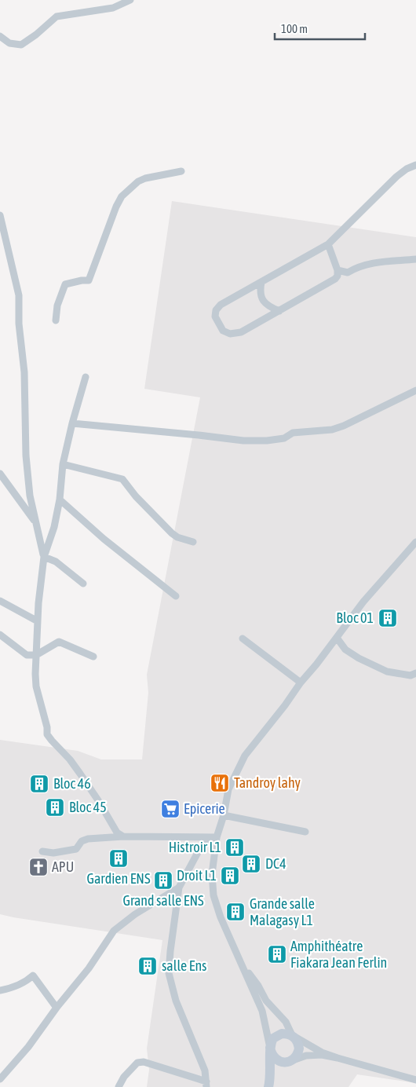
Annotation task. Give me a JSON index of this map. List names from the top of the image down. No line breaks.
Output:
{"places":{"building":["Bloc 01","Bloc 46","Bloc 45","Histroir L1","Gardien ENS","DC4","Droit L1","Grand salle ENS","Grande salle Malagasy L1","Amphithéatre Fiakara Jean Ferlin","salle Ens"],"restaurant":["Tandroy lahy"],"supermarket":["Epicerie"],"church":["APU"]},"scale_bar":"100 m"}
